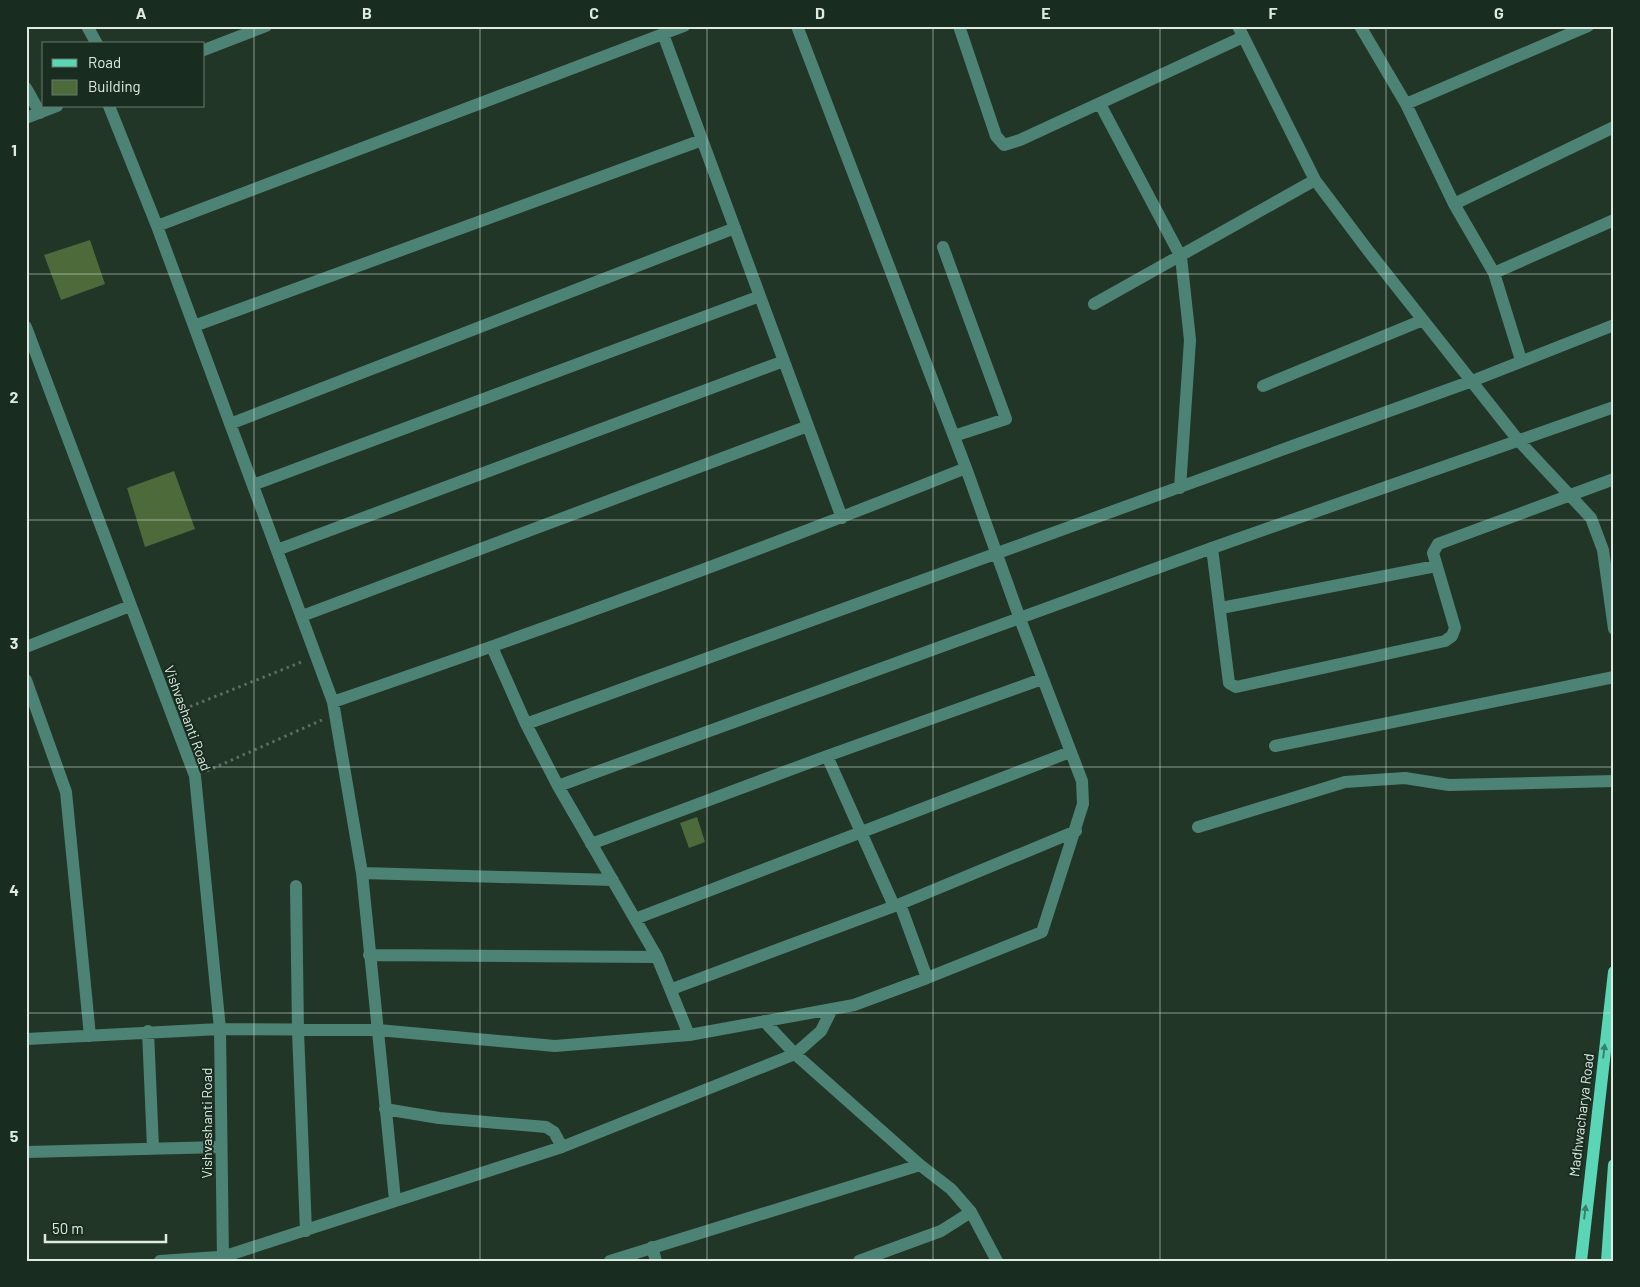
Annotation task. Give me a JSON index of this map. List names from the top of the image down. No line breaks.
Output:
{"streets":{"main road":["Madhwacharya Road"],"street":["Vishvashanti Road"]},"legend":["Road","Building"],"scale_bar":"50 m","grid":{"columns":["A","B","C","D","E","F","G"],"rows":["1","2","3","4","5"]}}
